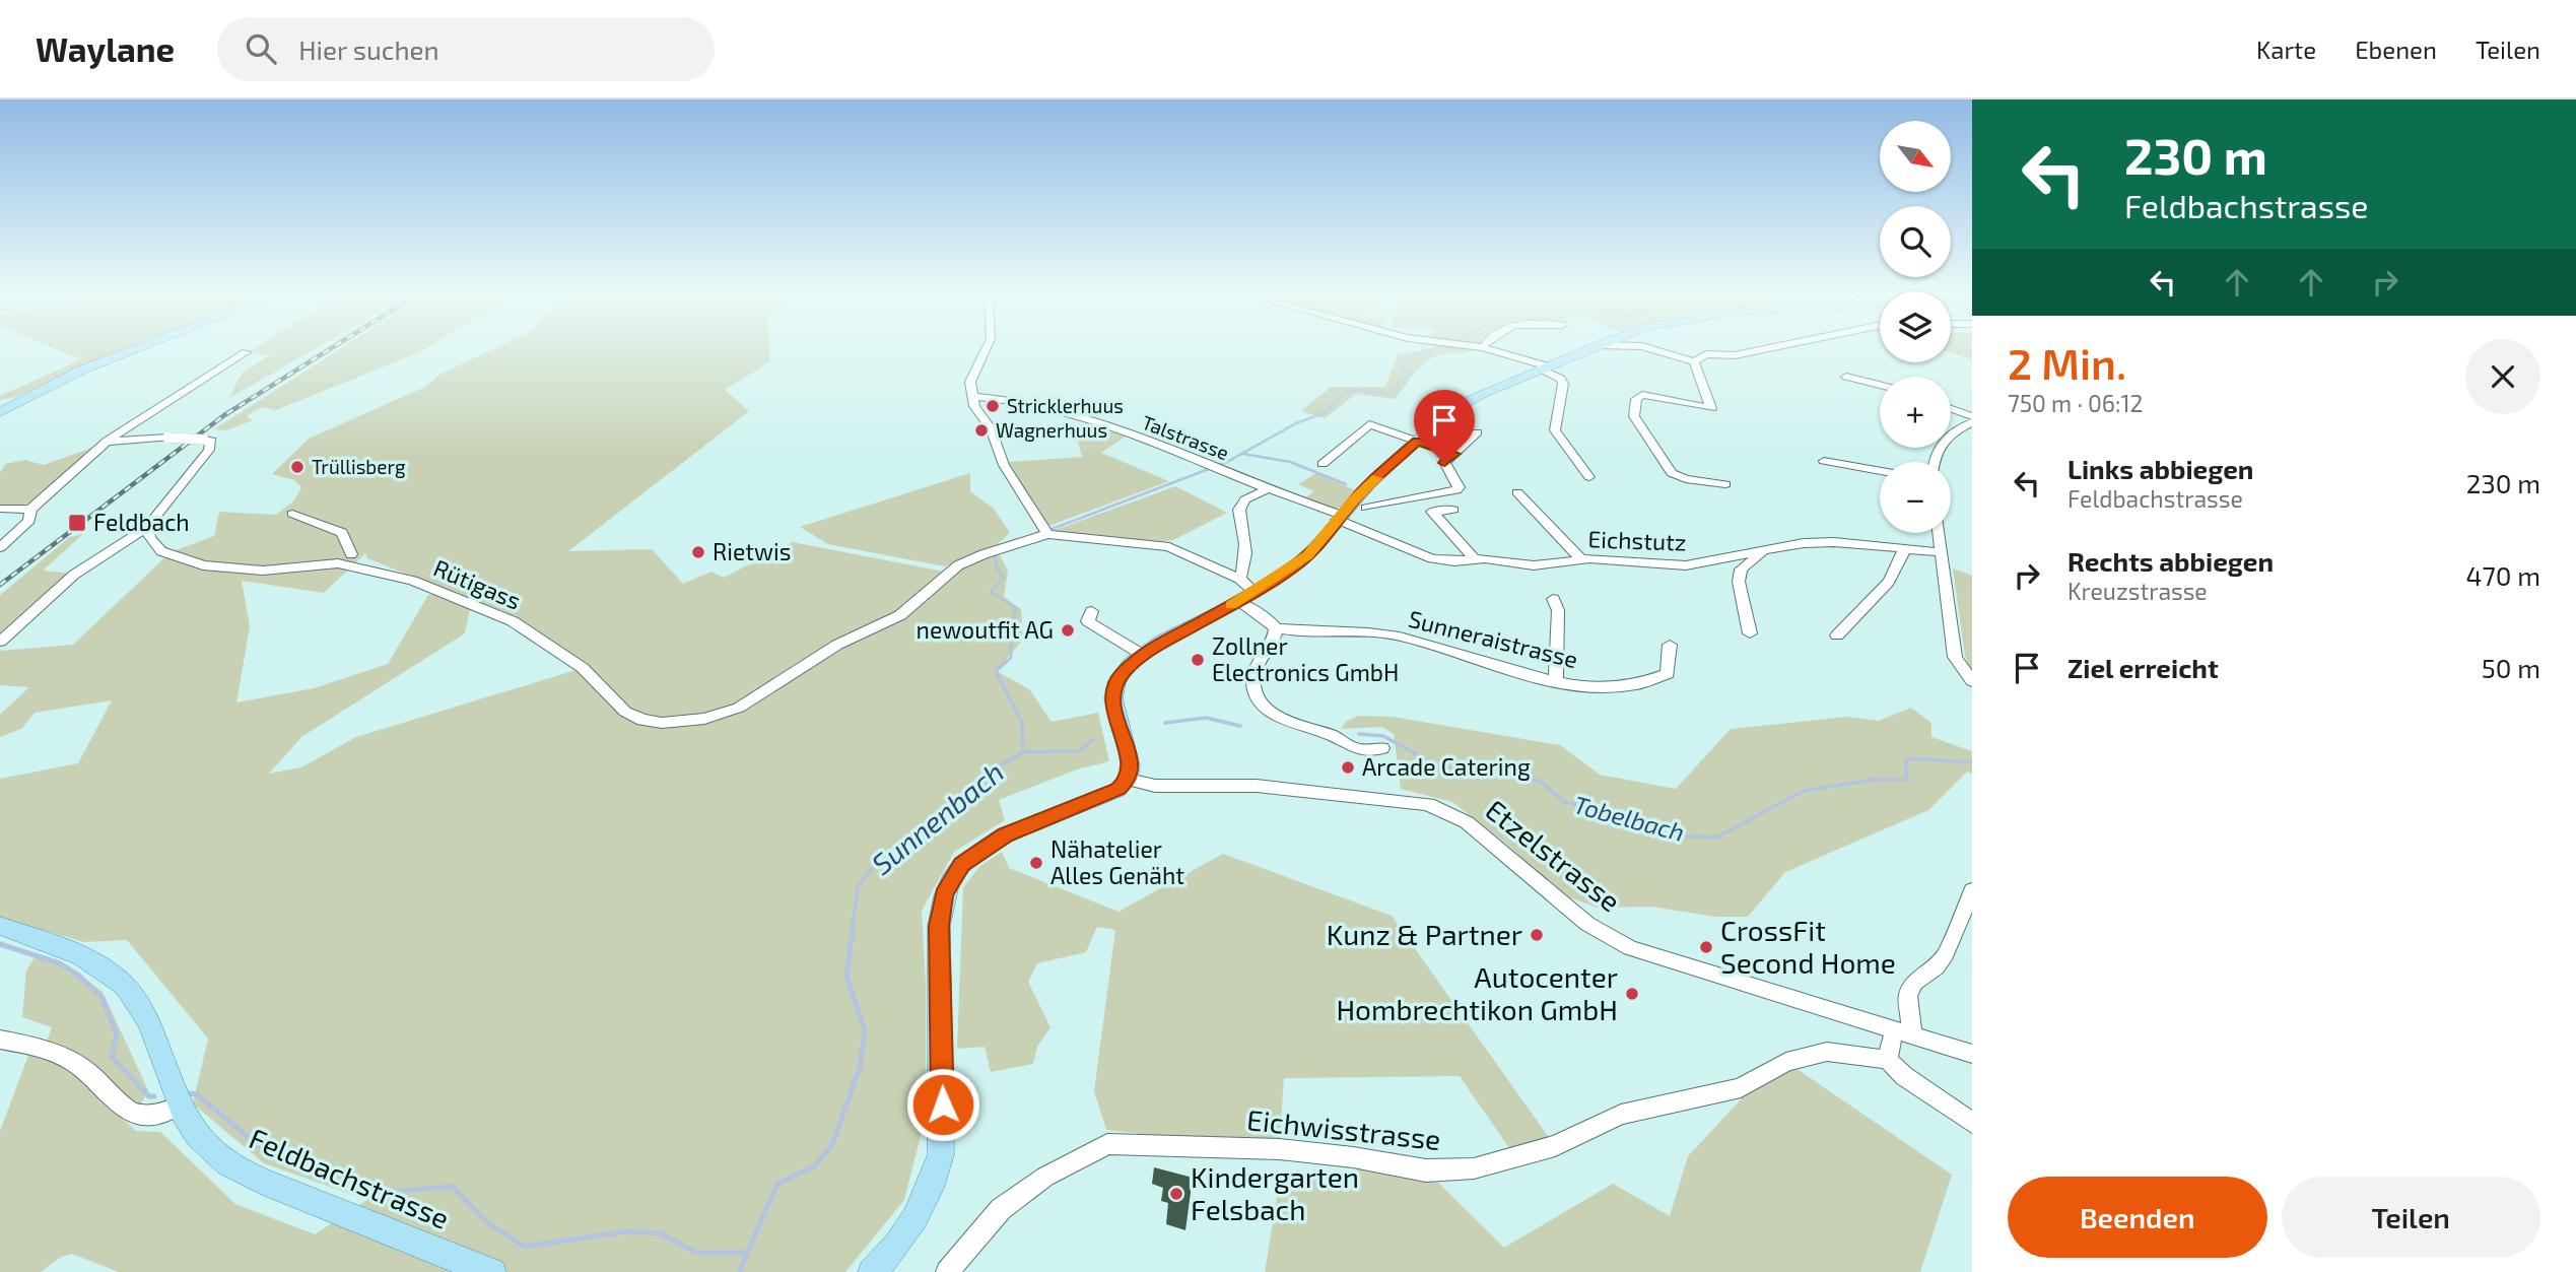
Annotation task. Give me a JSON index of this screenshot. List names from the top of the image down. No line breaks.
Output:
{"streets":{"main road":["Feldbachstrasse"],"street":["Talstrasse","Eichstutz","Rütigass","Sunneraistrasse","Etzelstrasse","Eichwisstrasse"]},"crossings":[["Talstrasse","Eichstutz"]],"water":["Sunnenbach","Tobelbach"],"places":{"other":["Stricklerhuus","Wagnerhuus","Trüllisberg","Rietwis","newoutfit AG","Zollner Electronics GmbH","Arcade Catering","Nähatelier Alles Genäht","Kunz & Partner","CrossFit Second Home","Autocenter Hombrechtikon GmbH","Kindergarten Felsbach"],"transit":["Feldbach"]},"north":"bottom right","page":{"header":"Waylane","search":"Hier suchen","nav":["Karte","Ebenen","Teilen"],"turn":["230 m","Feldbachstrasse"],"map_buttons":["+","−"],"heading":["2 Min.","750 m · 06:12"],"list":[{"name":"Links abbiegen","note":"Feldbachstrasse","value":"230 m"},{"name":"Rechts abbiegen","note":"Kreuzstrasse","value":"470 m"},{"name":"Ziel erreicht","value":"50 m"}],"buttons":["Beenden","Teilen"]}}
